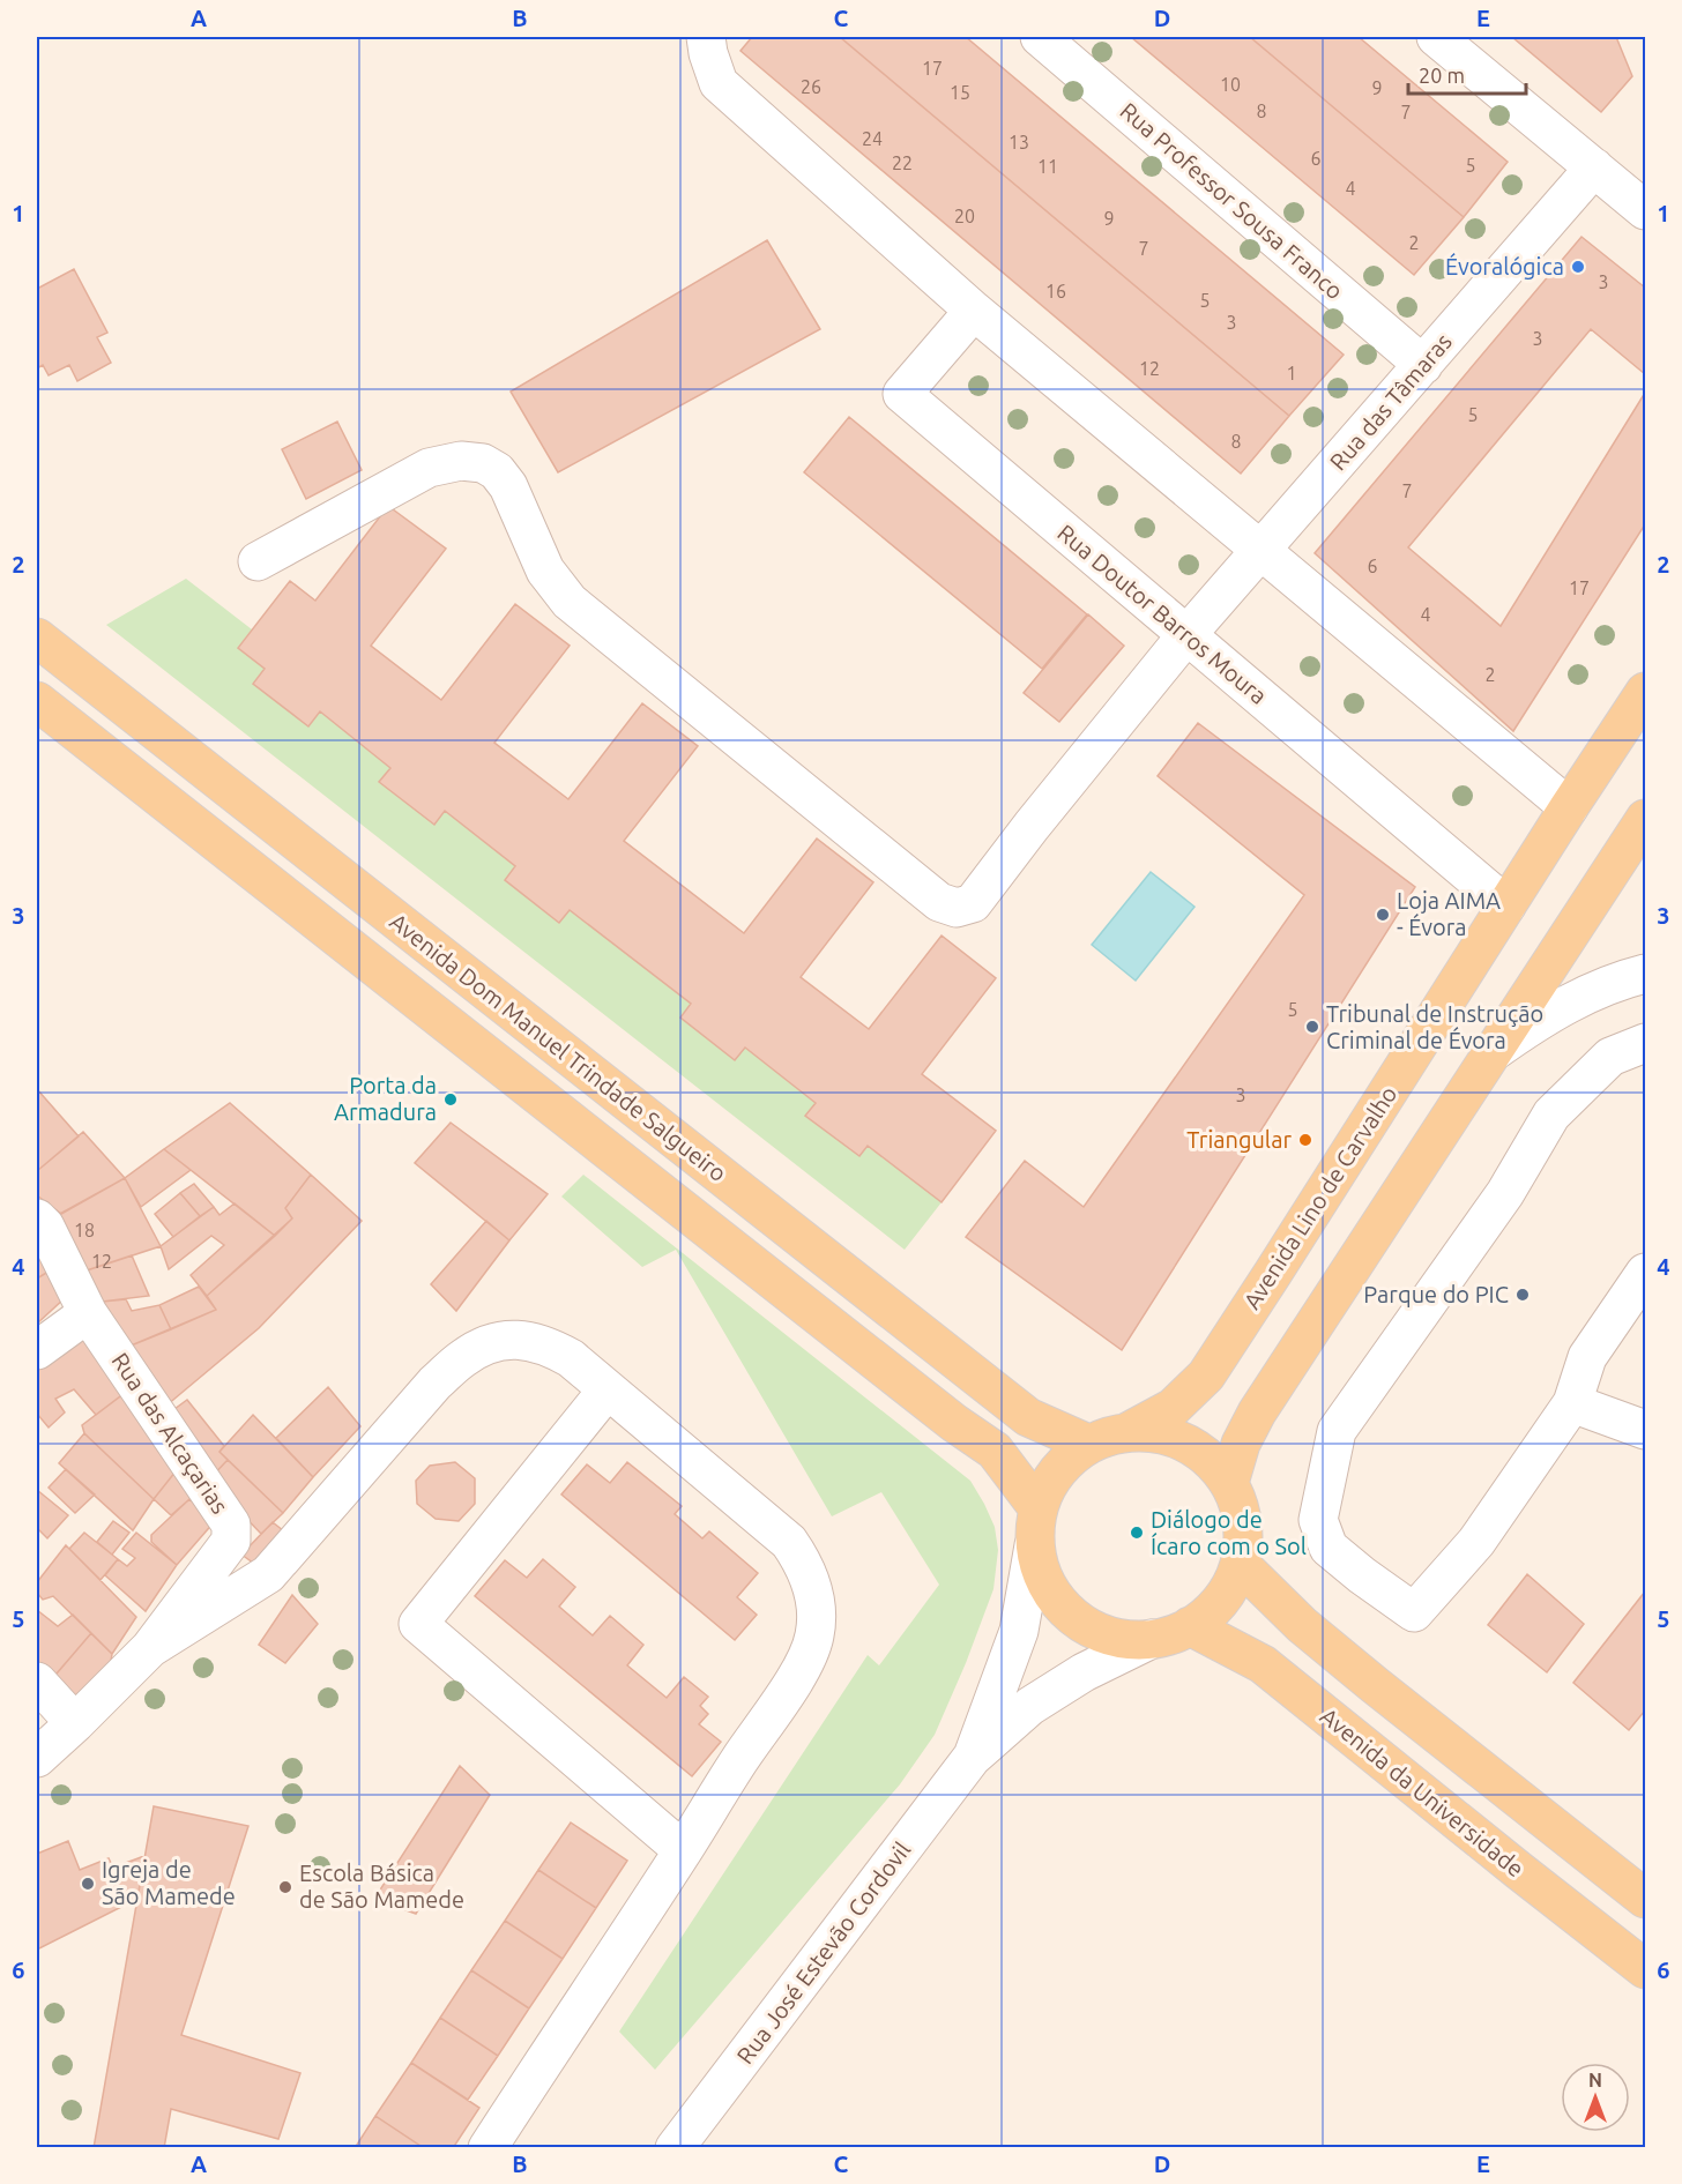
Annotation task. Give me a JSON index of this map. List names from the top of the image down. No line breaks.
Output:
{"streets":{"main road":["Avenida Dom Manuel Trindade Salgueiro","Avenida Lino de Carvalho","Avenida da Universidade"],"street":["Rua Professor Sousa Franco","Rua das Tâmaras","Rua Doutor Barros Moura","Rua das Alcaçarias","Rua José Estevão Cordovil"]},"crossings":[["Rua Professor Sousa Franco","Rua das Tâmaras"],["Rua das Tâmaras","Rua Doutor Barros Moura"],["Rua Doutor Barros Moura","Avenida Lino de Carvalho"],["Avenida Dom Manuel Trindade Salgueiro","Avenida Lino de Carvalho"],["Avenida Dom Manuel Trindade Salgueiro","Avenida da Universidade"],["Avenida Dom Manuel Trindade Salgueiro","Rua José Estevão Cordovil"],["Avenida Lino de Carvalho","Avenida da Universidade"],["Avenida Lino de Carvalho","Rua José Estevão Cordovil"],["Avenida da Universidade","Rua José Estevão Cordovil"]],"places":["Évoralógica","Loja AIMA - Évora","Tribunal de Instrução Criminal de Évora","Porta da Armadura","Triangular","Parque do PIC","Diálogo de Ícaro com o Sol","Igreja de São Mamede","Escola Básica de São Mamede"],"house_numbers":["17","10","26","9","15","8","7","24","13","6","22","5","11","4","20","9","2","7","3","16","5","3","3","12","1","5","8","7","6","17","4","2","5","3","18","12"],"scale_bar":"20 m","north":"top","grid":{"columns":["A","B","C","D","E"],"rows":["1","2","3","4","5","6"]}}
